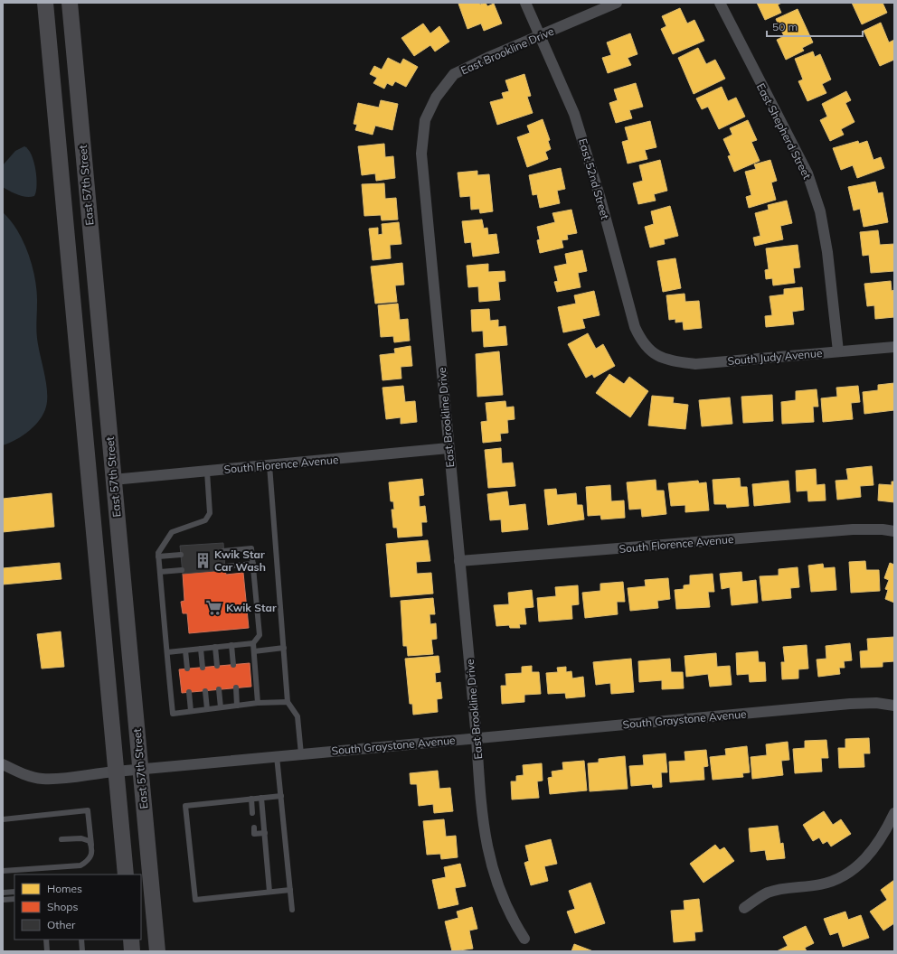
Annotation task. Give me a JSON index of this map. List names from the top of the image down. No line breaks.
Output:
{"streets":{"main road":["East 57th Street"],"street":["East Brookline Drive","East Shepherd Street","East 52nd Street","South Judy Avenue","South Florence Avenue","South Graystone Avenue"]},"crossings":[["East Brookline Drive","East 52nd Street"],["East Brookline Drive","South Florence Avenue"],["East Brookline Drive","South Graystone Avenue"],["East Shepherd Street","South Judy Avenue"],["East 52nd Street","South Judy Avenue"],["East 57th Street","South Florence Avenue"],["East 57th Street","South Graystone Avenue"]],"places":{"building":["Kwik Star Car Wash"],"supermarket":["Kwik Star"]},"legend":["Homes","Shops","Other"],"scale_bar":"50 m"}
